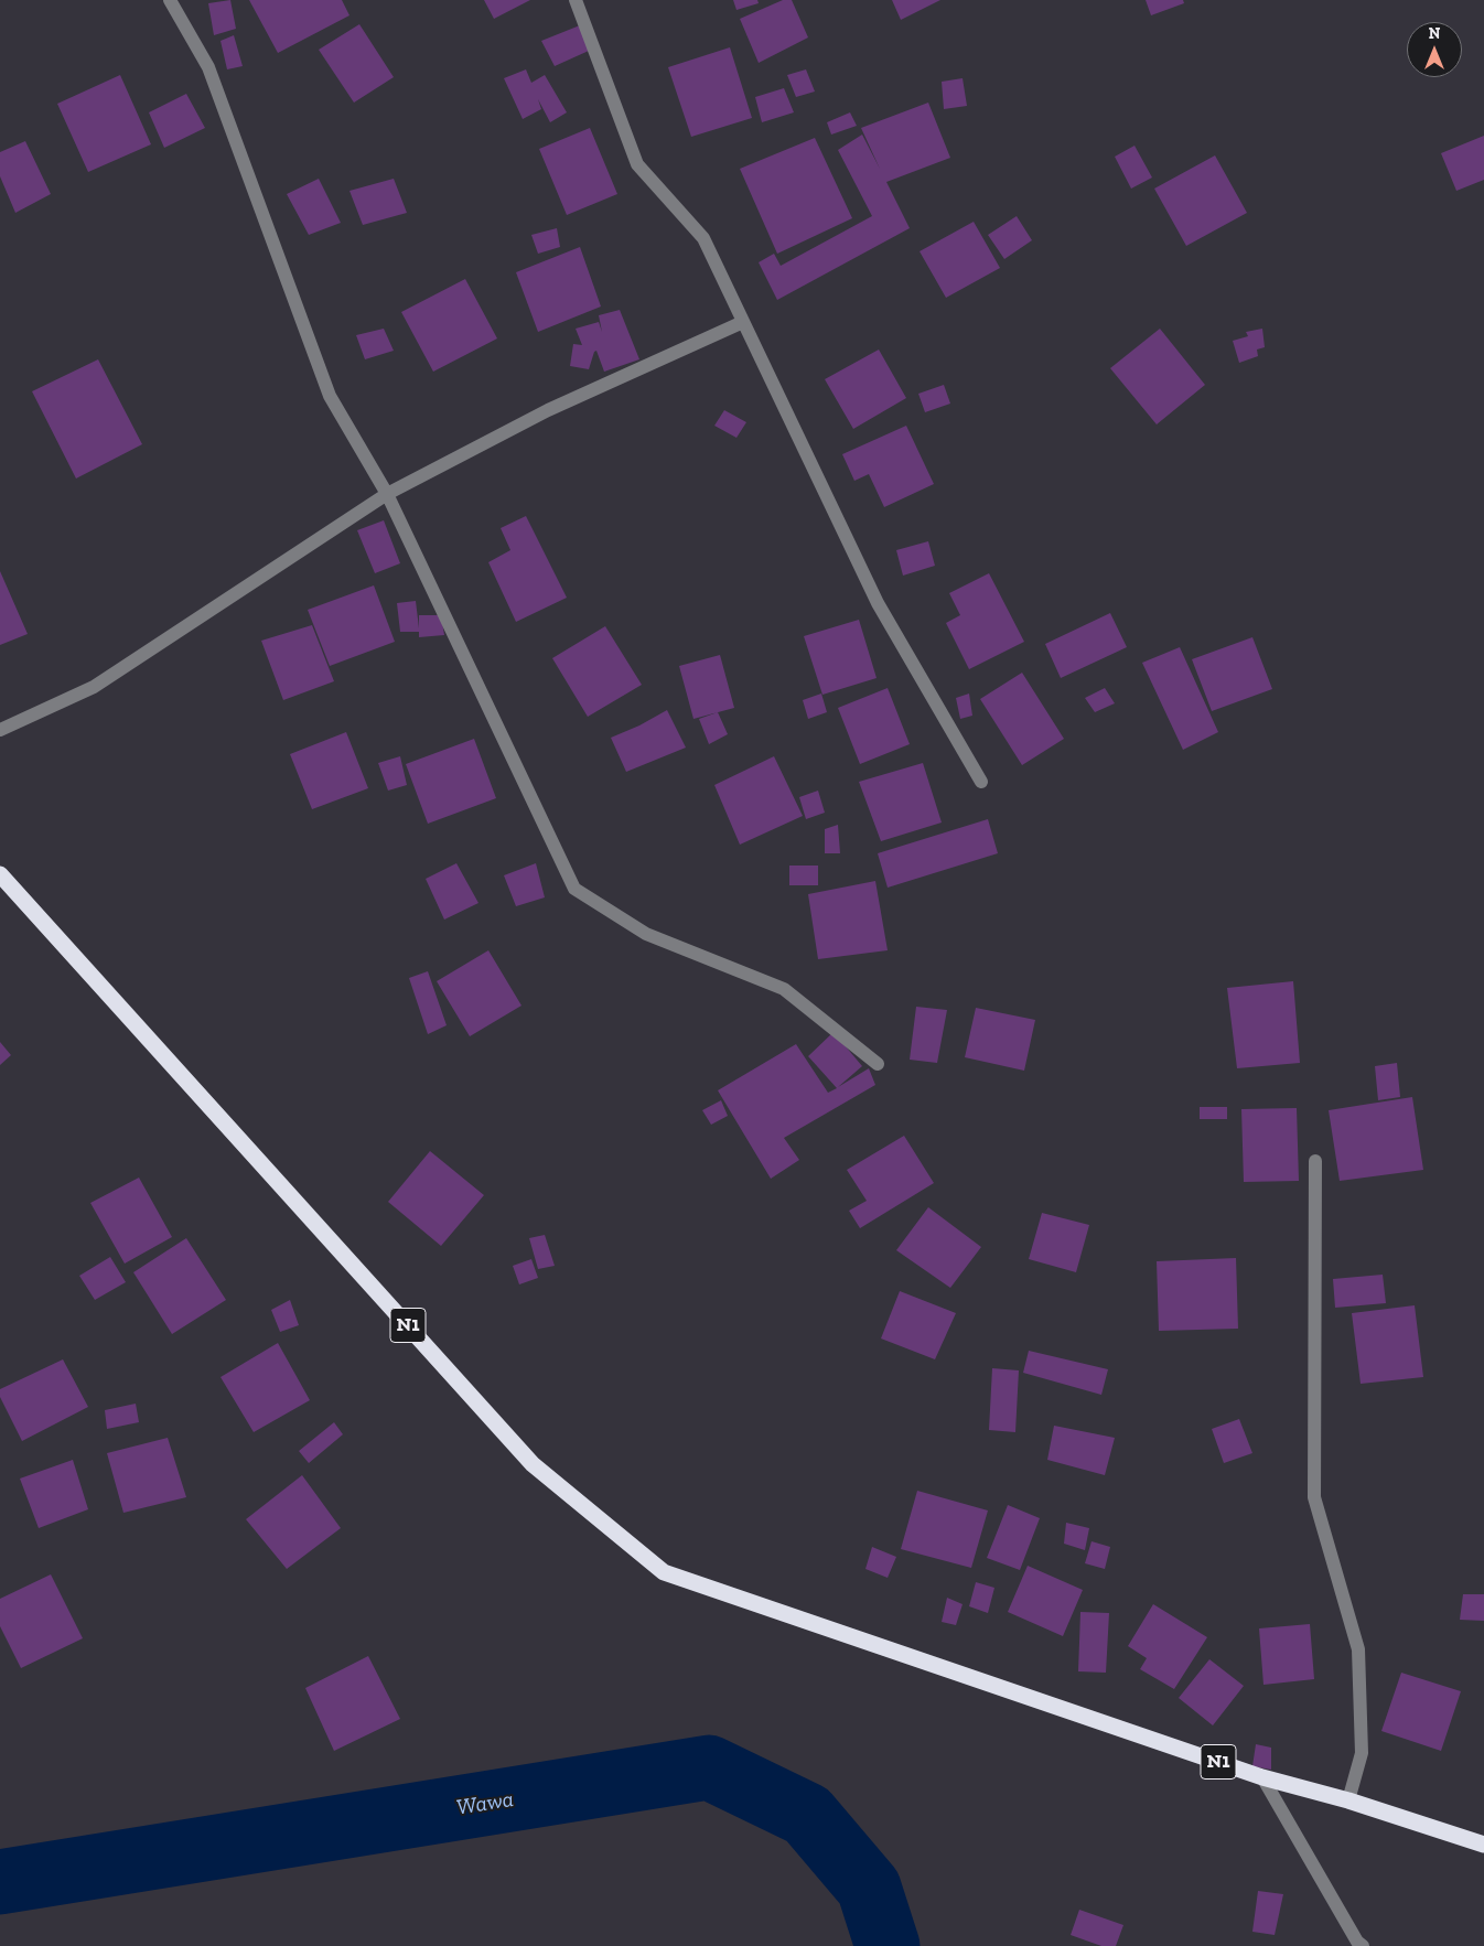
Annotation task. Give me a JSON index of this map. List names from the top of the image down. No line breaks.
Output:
{"streets":{"highway":["N1"]},"water":["Wawa"],"north":"top"}
